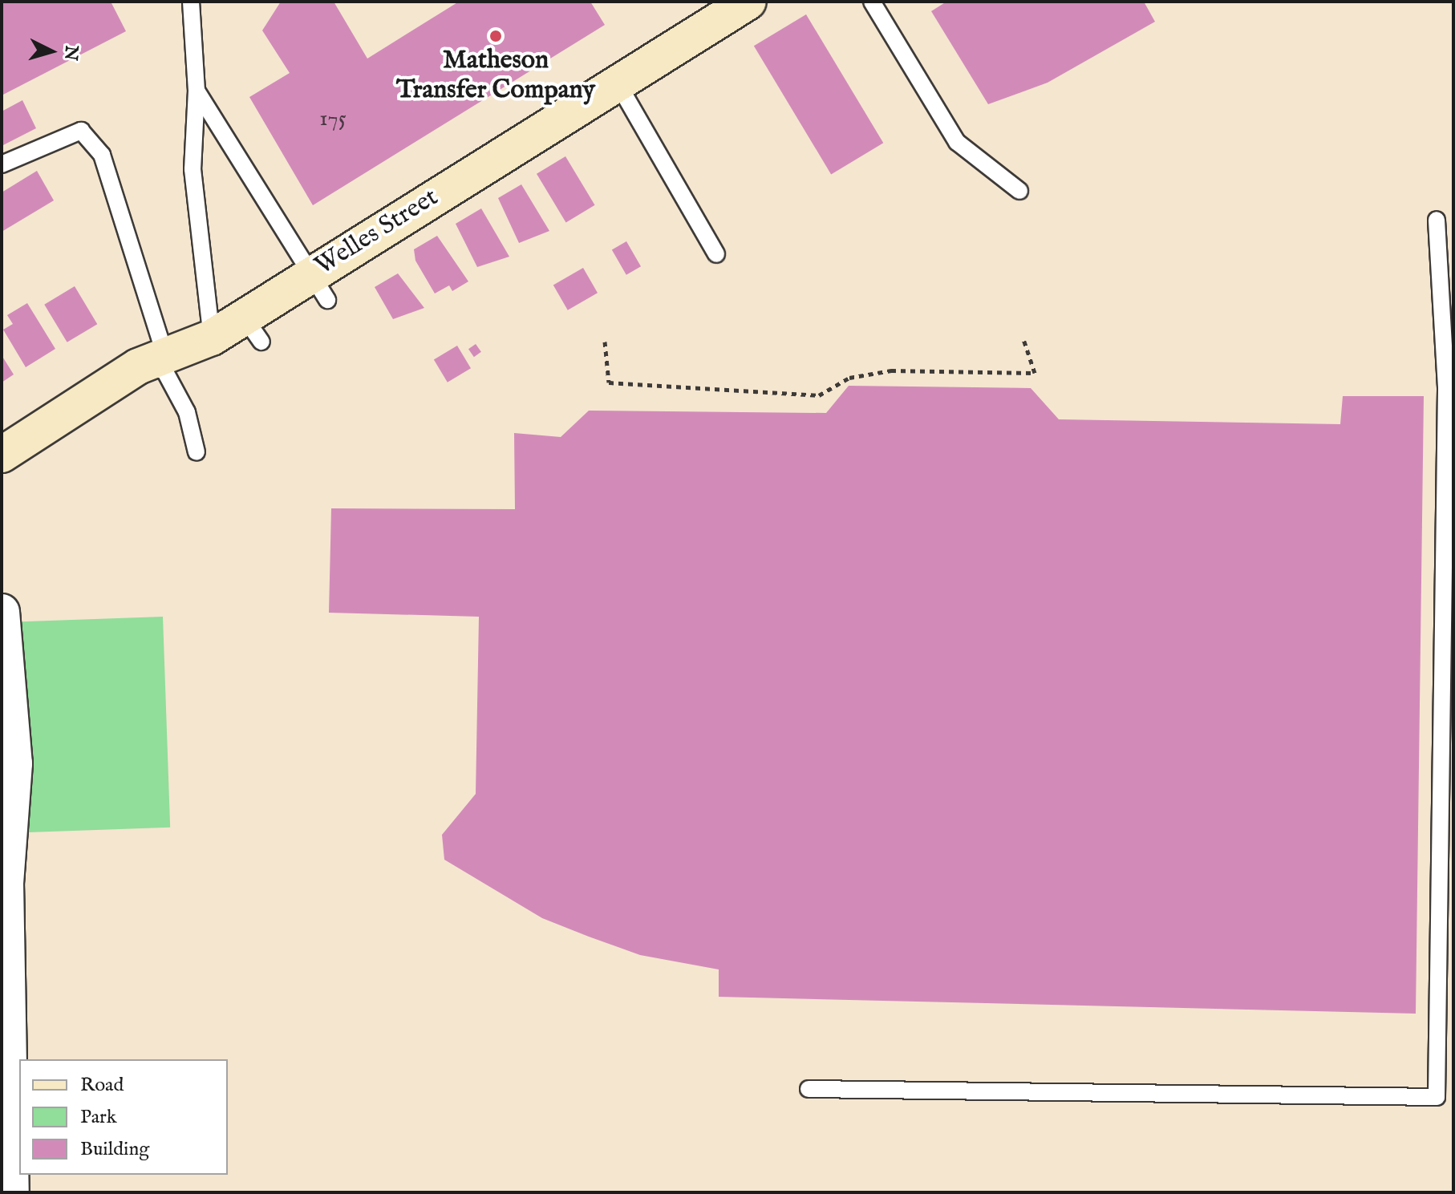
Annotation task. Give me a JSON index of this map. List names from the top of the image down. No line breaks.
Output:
{"streets":{"main road":["Welles Street"]},"places":["Matheson Transfer Company"],"house_numbers":["175"],"legend":["Road","Park","Building"],"north":"right"}
